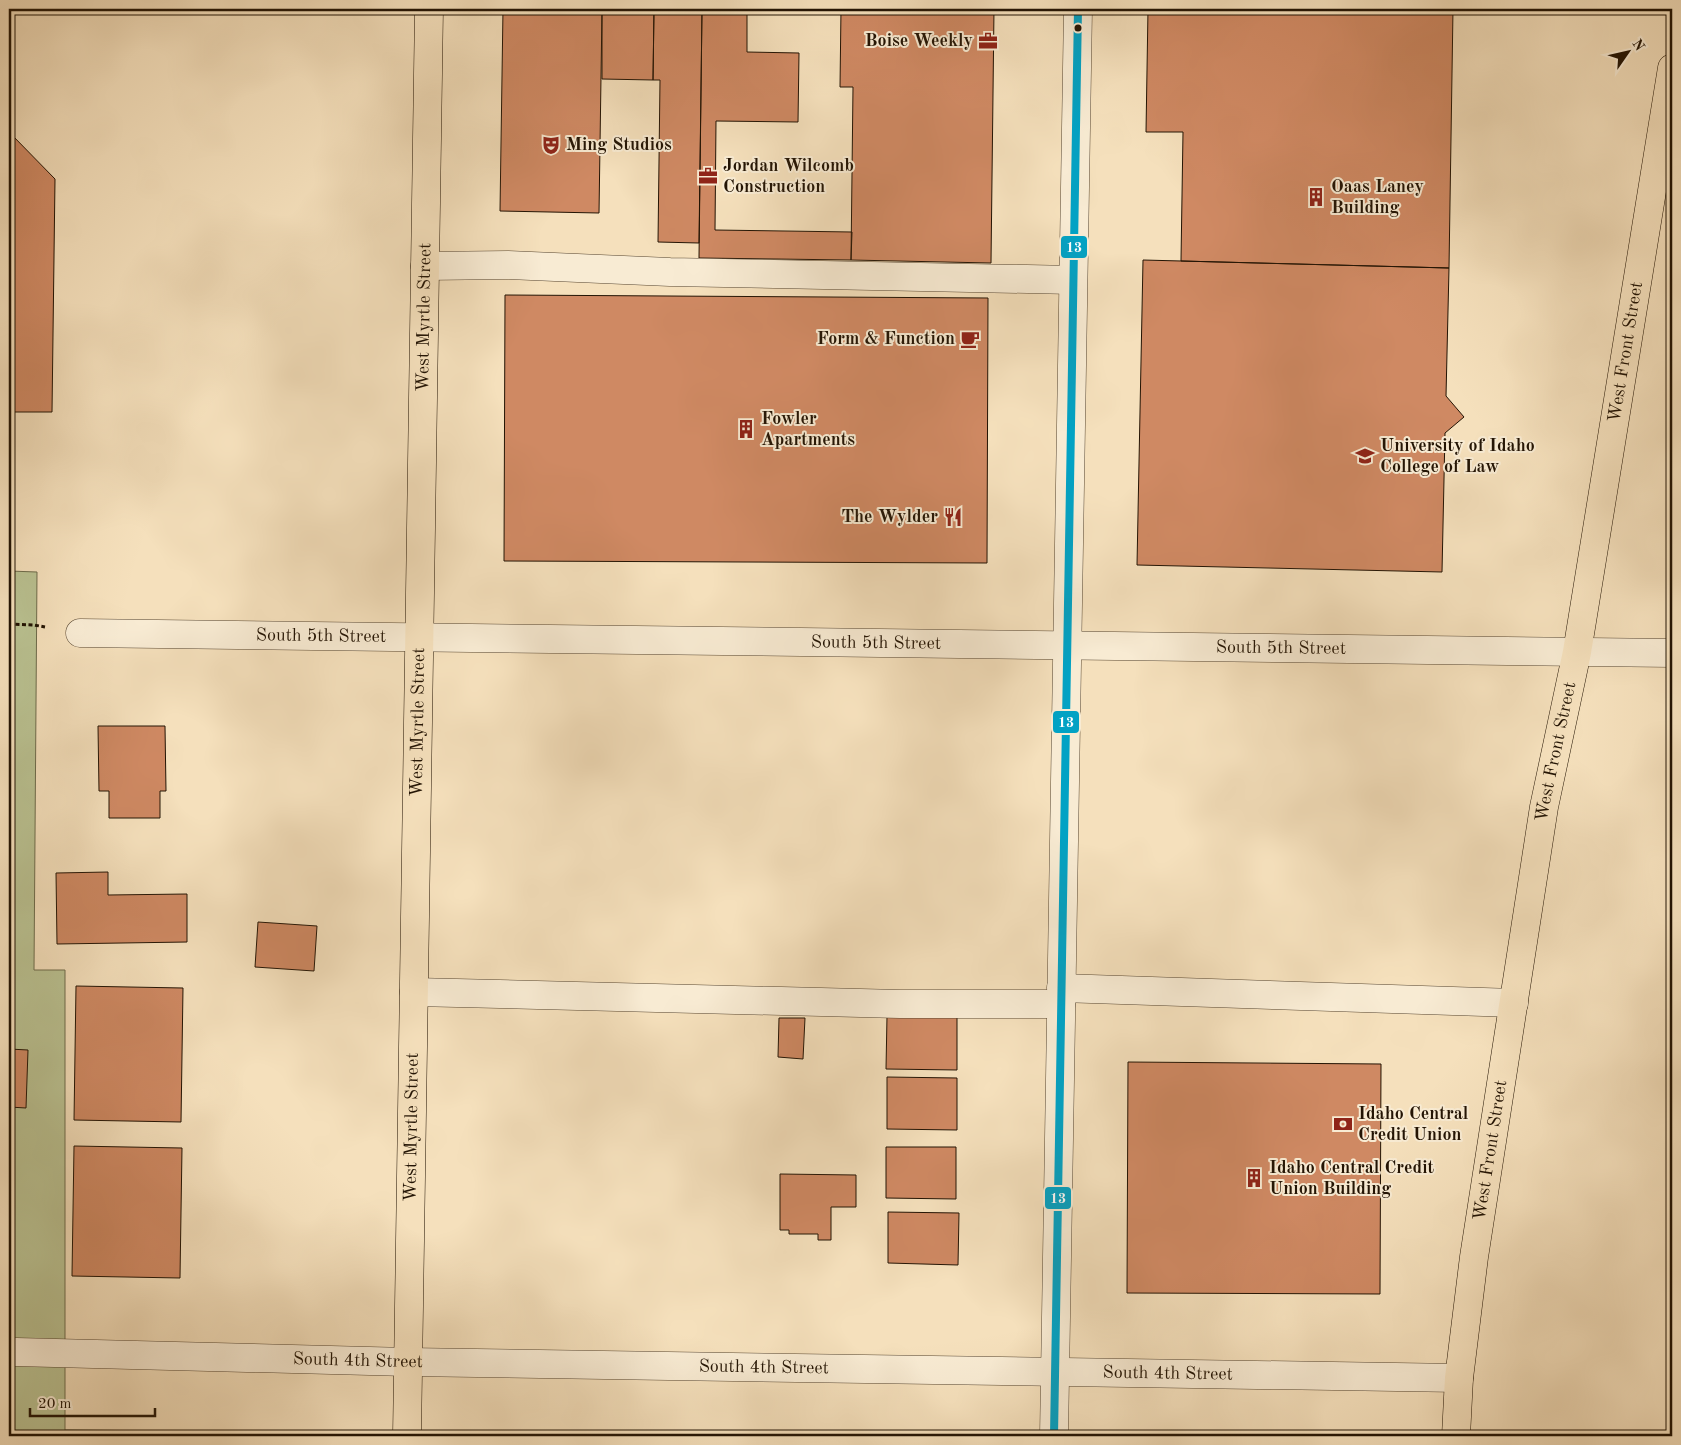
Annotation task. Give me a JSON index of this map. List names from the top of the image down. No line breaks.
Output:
{"streets":{"main road":["West Myrtle Street","West Front Street"],"street":["South 5th Street","South 4th Street"]},"crossings":[["West Myrtle Street","South 5th Street"],["West Myrtle Street","South 4th Street"],["West Front Street","South 5th Street"],["West Front Street","South 4th Street"]],"places":{"office":["Boise Weekly","Jordan Wilcomb Construction"],"theatre":["Ming Studios"],"building":["Oaas Laney Building","Fowler Apartments","Idaho Central Credit Union Building"],"cafe":["Form & Function"],"school or university":["University of Idaho College of Law"],"restaurant":["The Wylder"],"bank":["Idaho Central Credit Union"]},"lines":["transit line 13"],"scale_bar":"20 m","north":"top right"}
